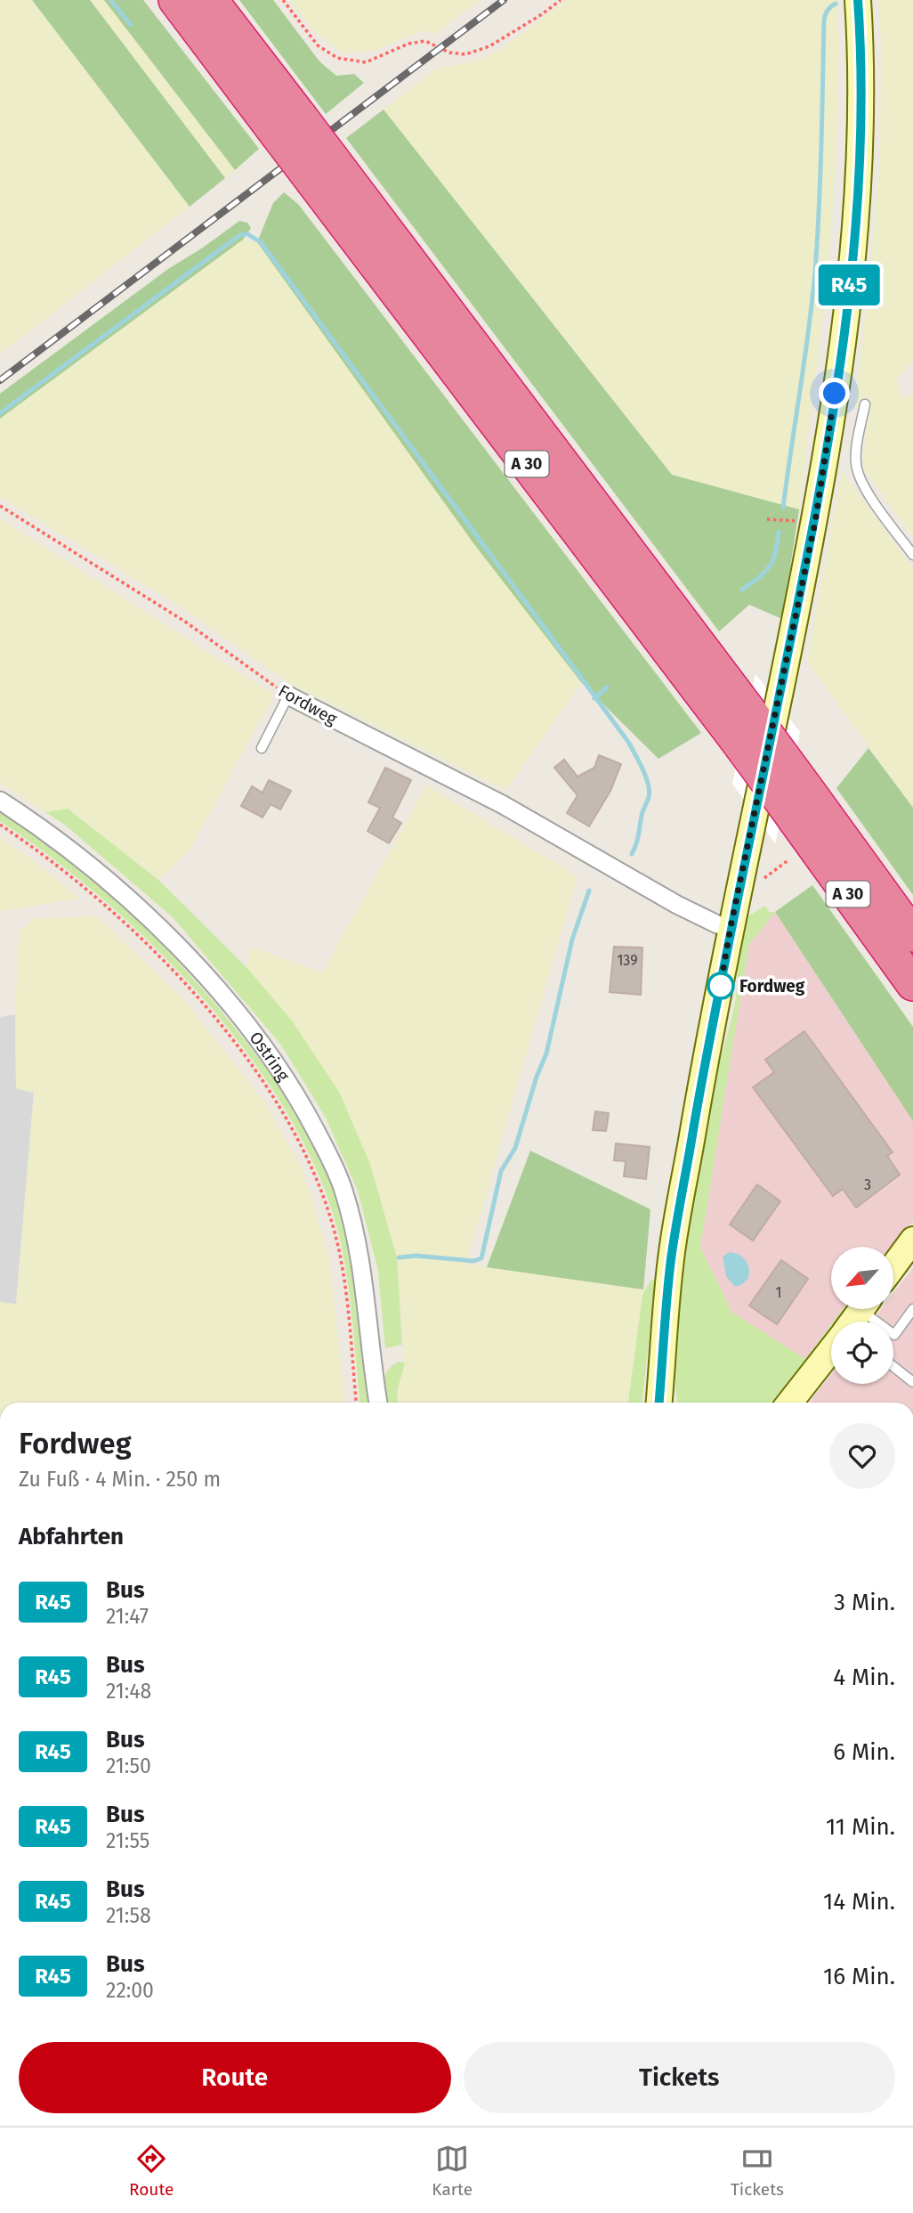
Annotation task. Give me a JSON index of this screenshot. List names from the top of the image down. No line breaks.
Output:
{"streets":{"highway":["A 30"],"street":["Fordweg","Ostring"]},"places":["Fordweg"],"lines":["bus line R45"],"house_numbers":["139","3","1"],"north":"bottom left","page":{"on_map":"R45","heading":[["Fordweg","Zu Fuß · 4 Min. · 250 m"],"Abfahrten"],"list":[{"mark":"R45","name":"Bus","note":"21:47","value":"3 Min."},{"mark":"R45","name":"Bus","note":"21:48","value":"4 Min."},{"mark":"R45","name":"Bus","note":"21:50","value":"6 Min."},{"mark":"R45","name":"Bus","note":"21:55","value":"11 Min."},{"mark":"R45","name":"Bus","note":"21:58","value":"14 Min."},{"mark":"R45","name":"Bus","note":"22:00","value":"16 Min."}],"buttons":["Route","Tickets"],"tabs":["Route","Karte","Tickets"]}}
